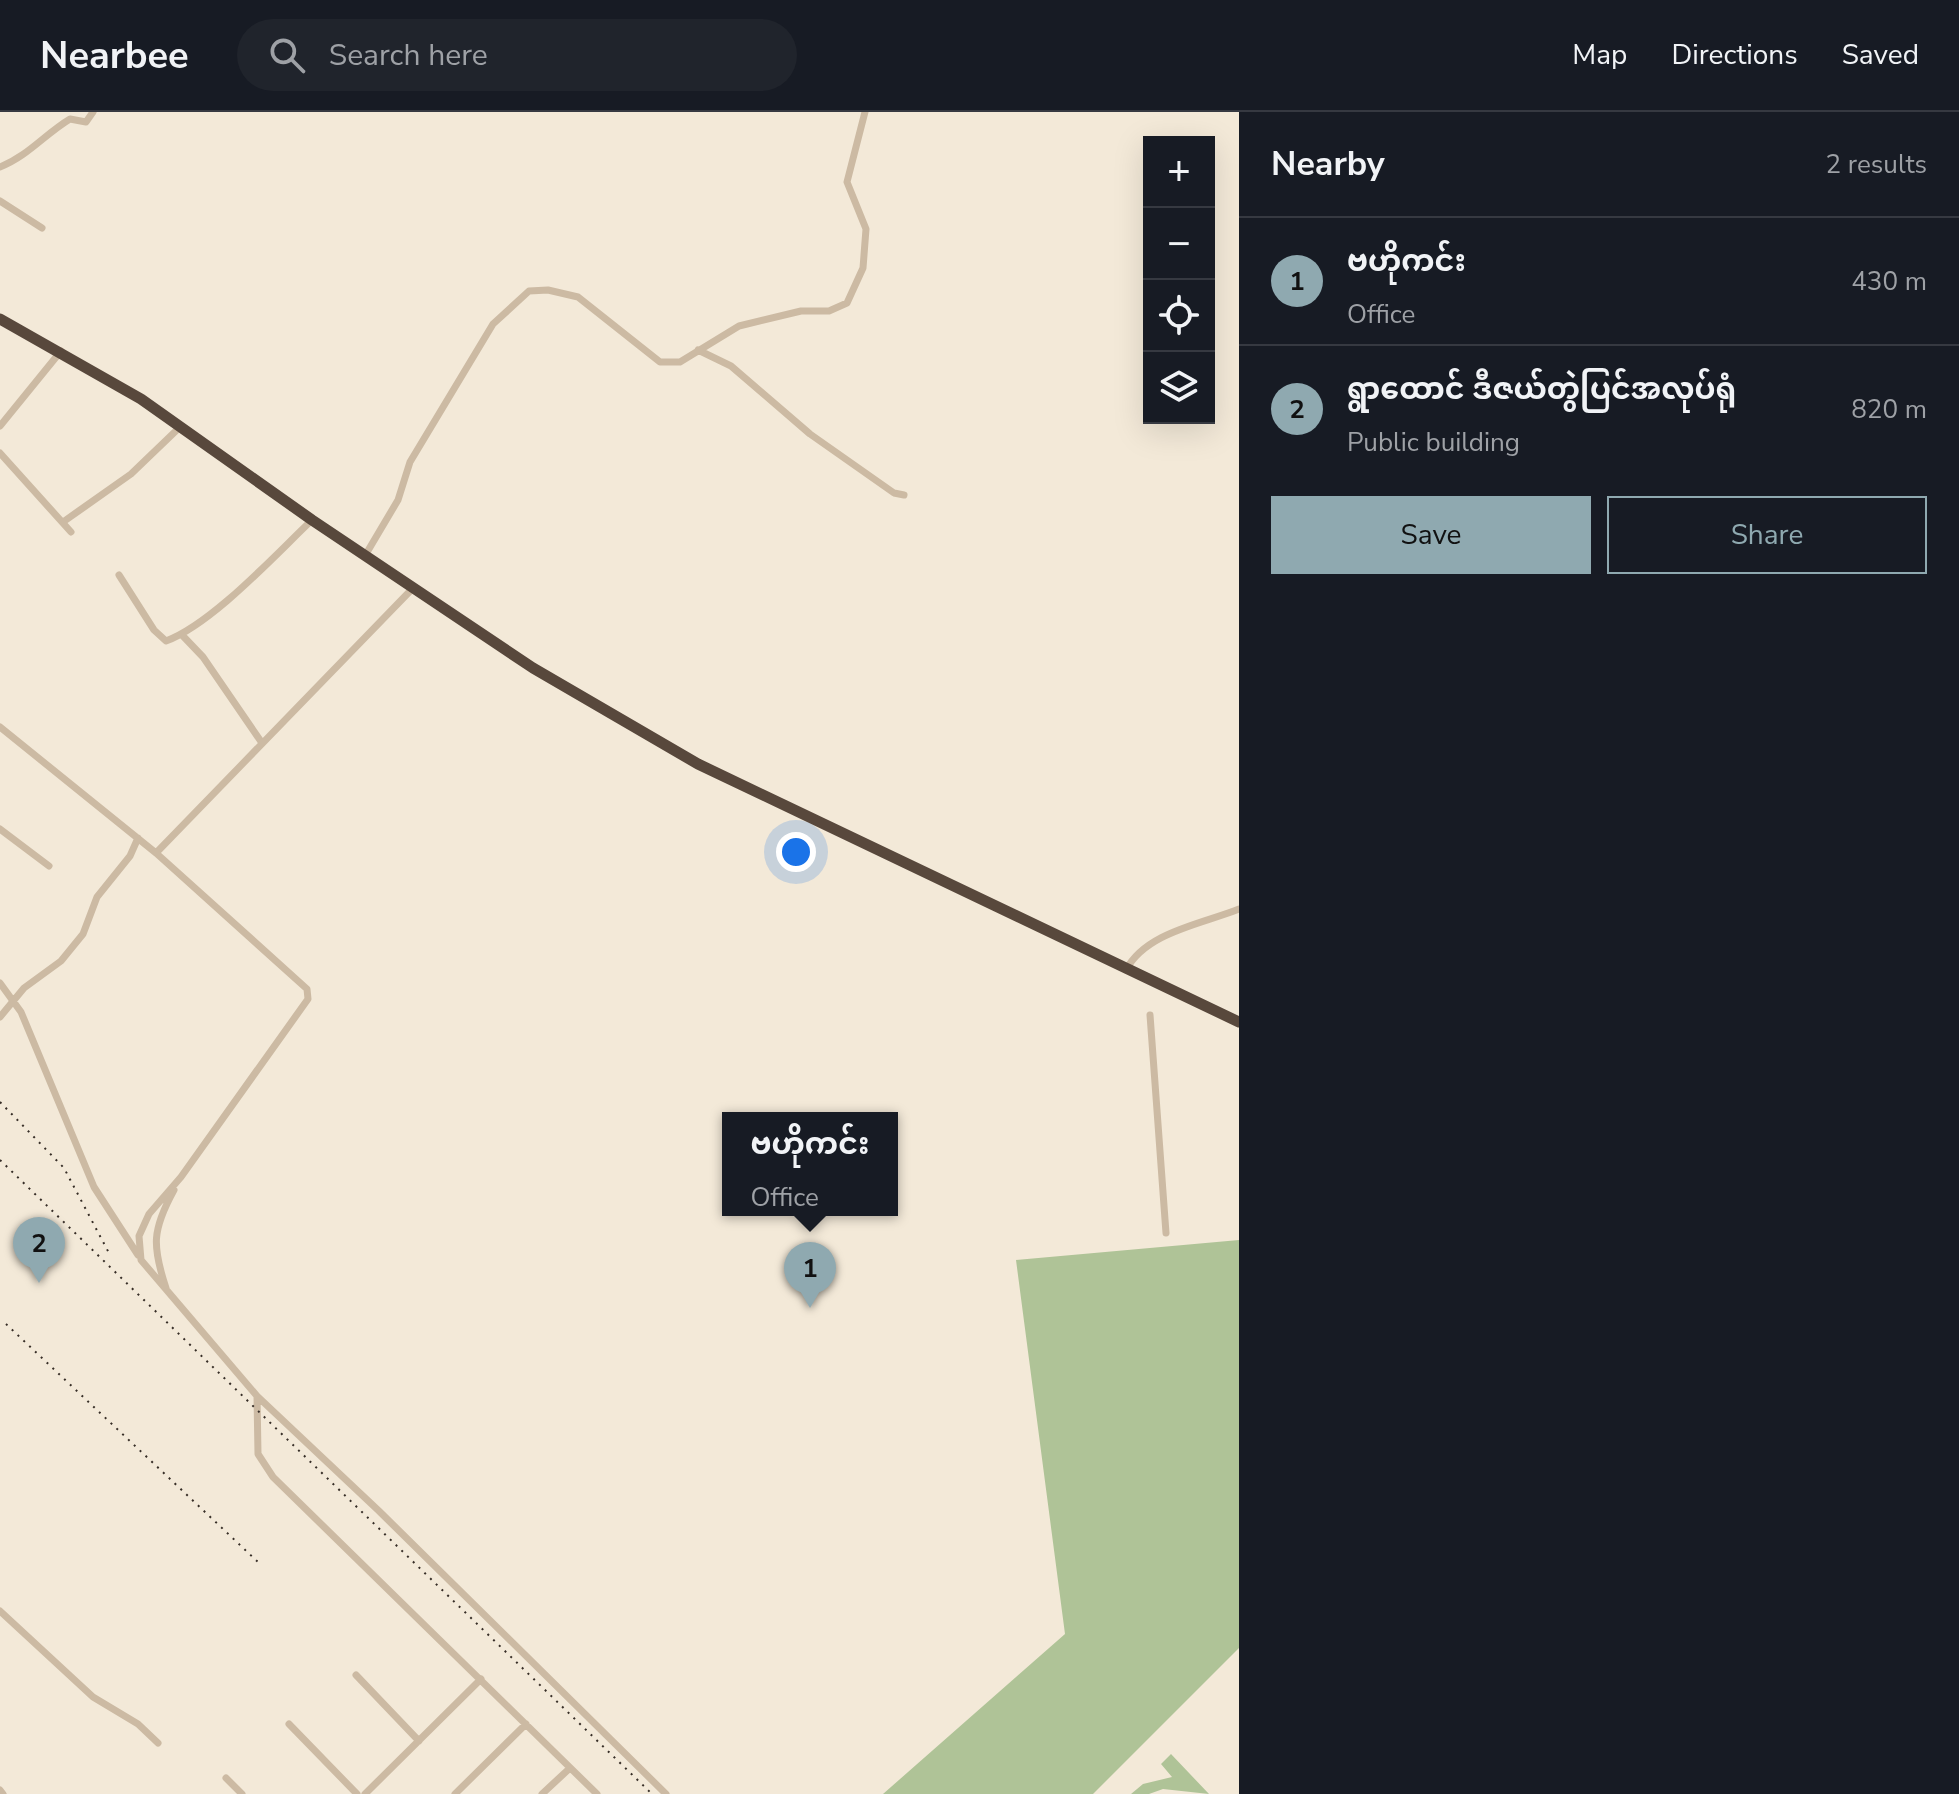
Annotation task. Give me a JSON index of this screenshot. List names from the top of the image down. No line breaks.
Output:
{"page":{"header":"Nearbee","search":"Search here","nav":["Map","Directions","Saved"],"heading":["Nearby","2 results"],"map_buttons":["+","−"],"list":[{"mark":"1","name":"ဗဟိုကင်း","note":"Office","value":"430 m"},{"mark":"2","name":"ရွာထောင် ဒီဇယ်တွဲပြင်အလုပ်ရုံ","note":"Public building","value":"820 m"}],"buttons":["Save","Share"],"popup":["ဗဟိုကင်း","Office"],"pins":["2","1"]}}
